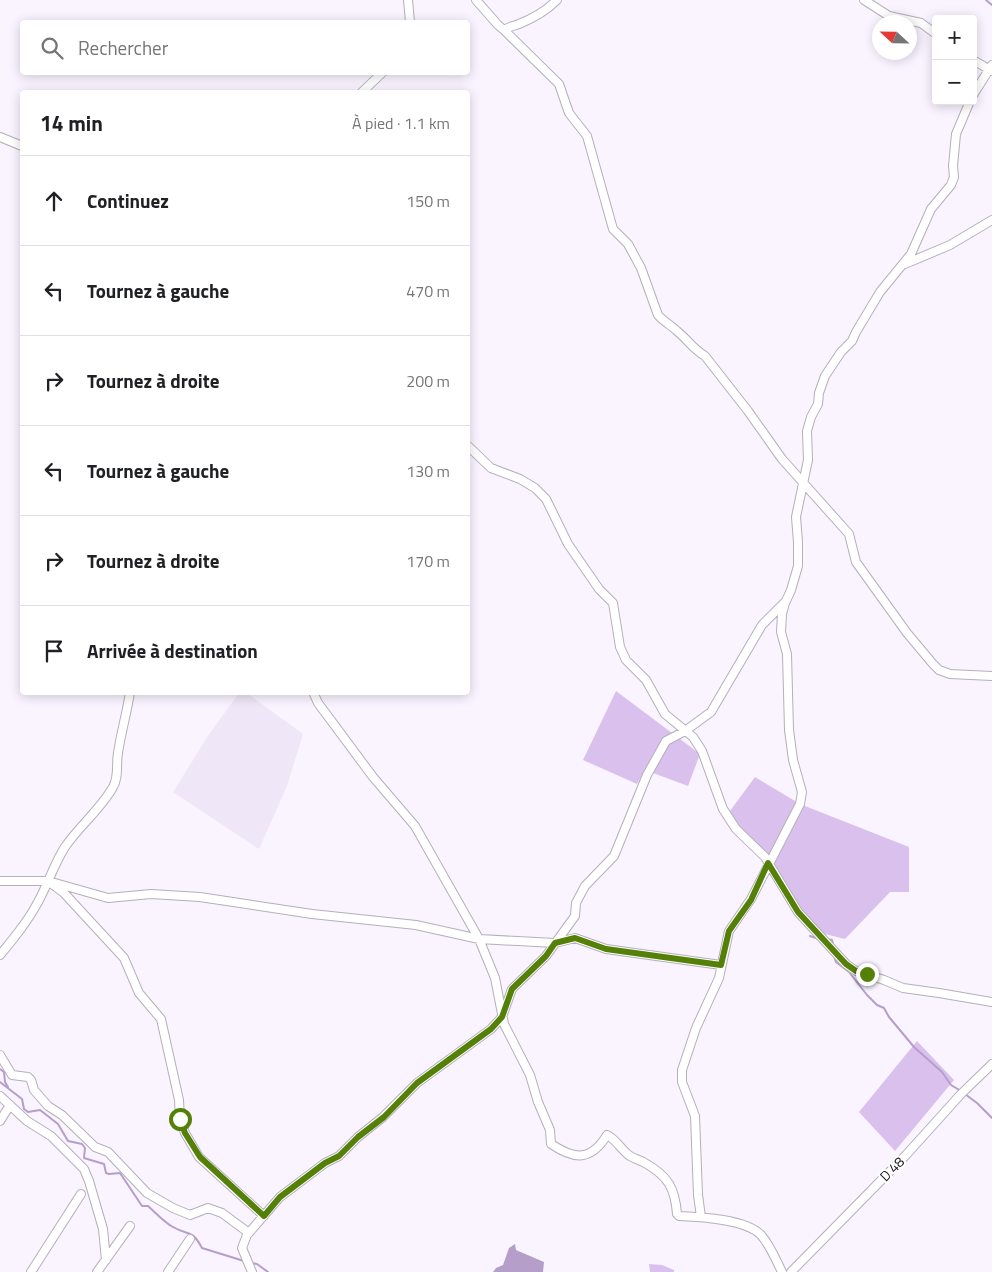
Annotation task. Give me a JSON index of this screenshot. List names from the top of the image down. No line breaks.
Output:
{"streets":{"street":["D 48"]},"north":"left","page":{"map_buttons":["+","−"],"search":"Rechercher","heading":["14 min","À pied · 1.1 km"],"list":[["Continuez","150 m"],["Tournez à gauche","470 m"],["Tournez à droite","200 m"],["Tournez à gauche","130 m"],["Tournez à droite","170 m"],"Arrivée à destination"]}}
